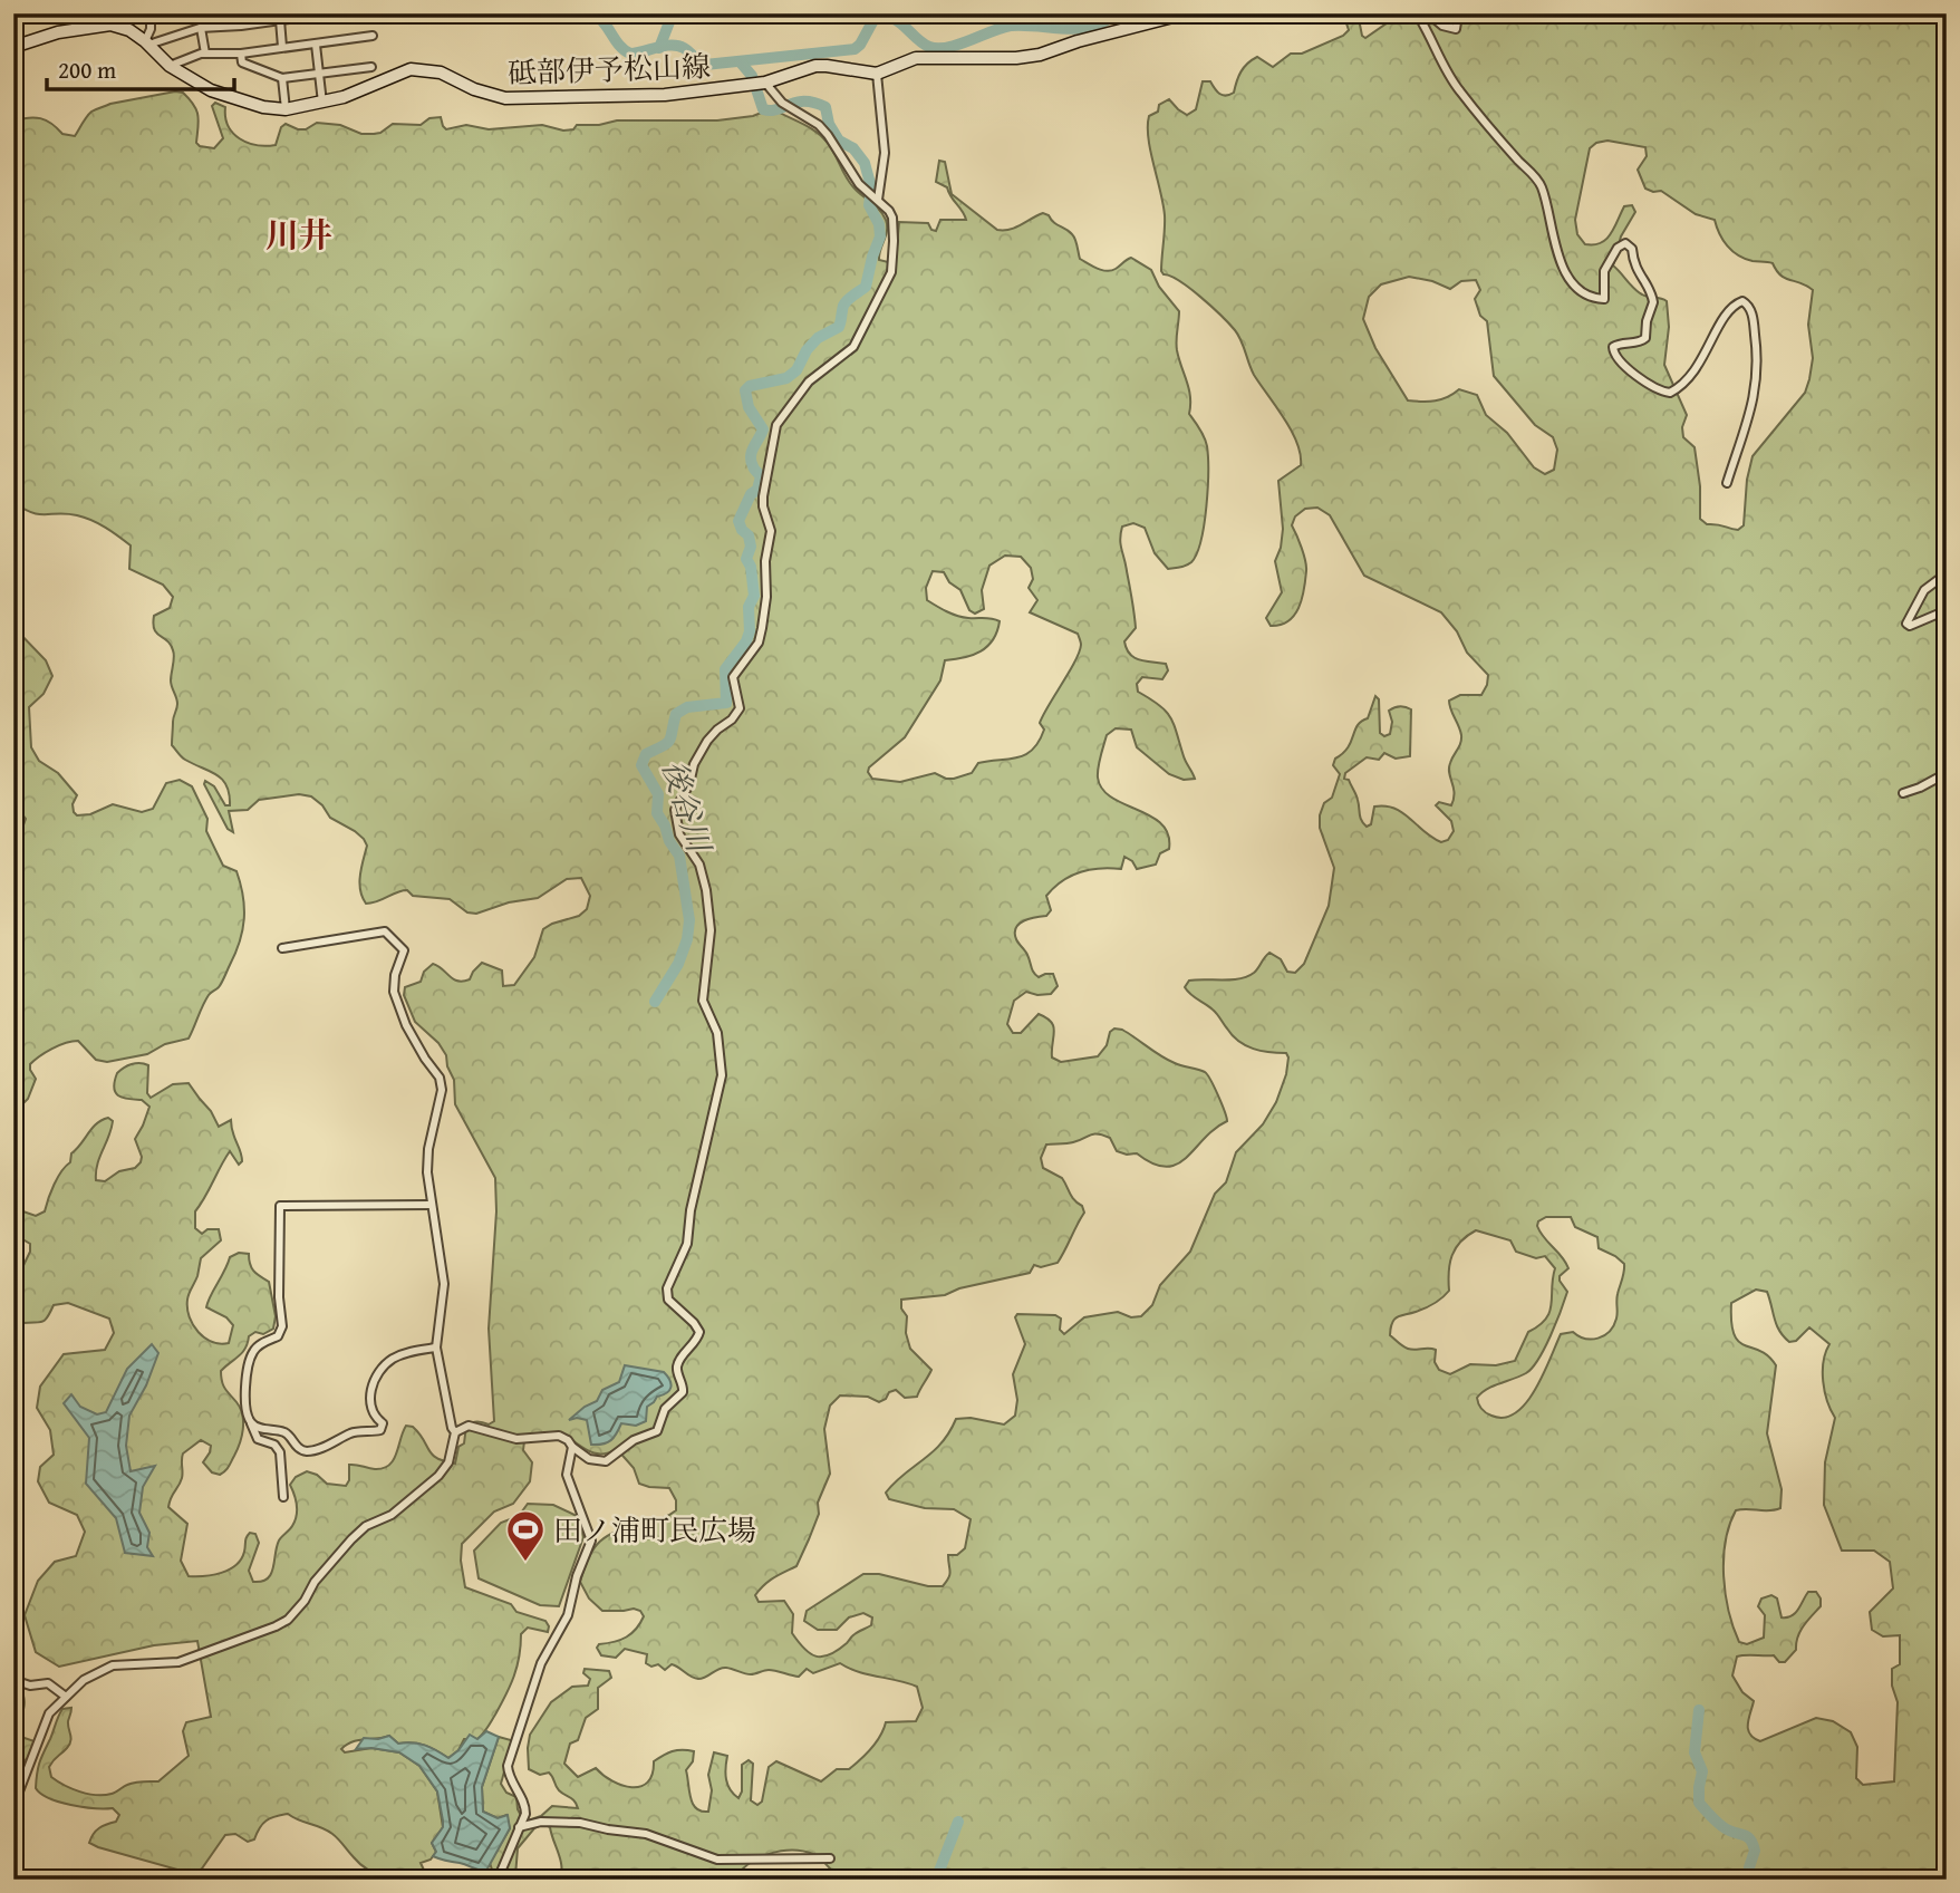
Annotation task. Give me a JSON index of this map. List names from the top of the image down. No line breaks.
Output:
{"streets":{"main road":["砥部伊予松山線"]},"districts":["川井"],"water":["後谷川"],"places":{"sports":["田ノ浦町民広場"]},"scale_bar":"200 m"}
